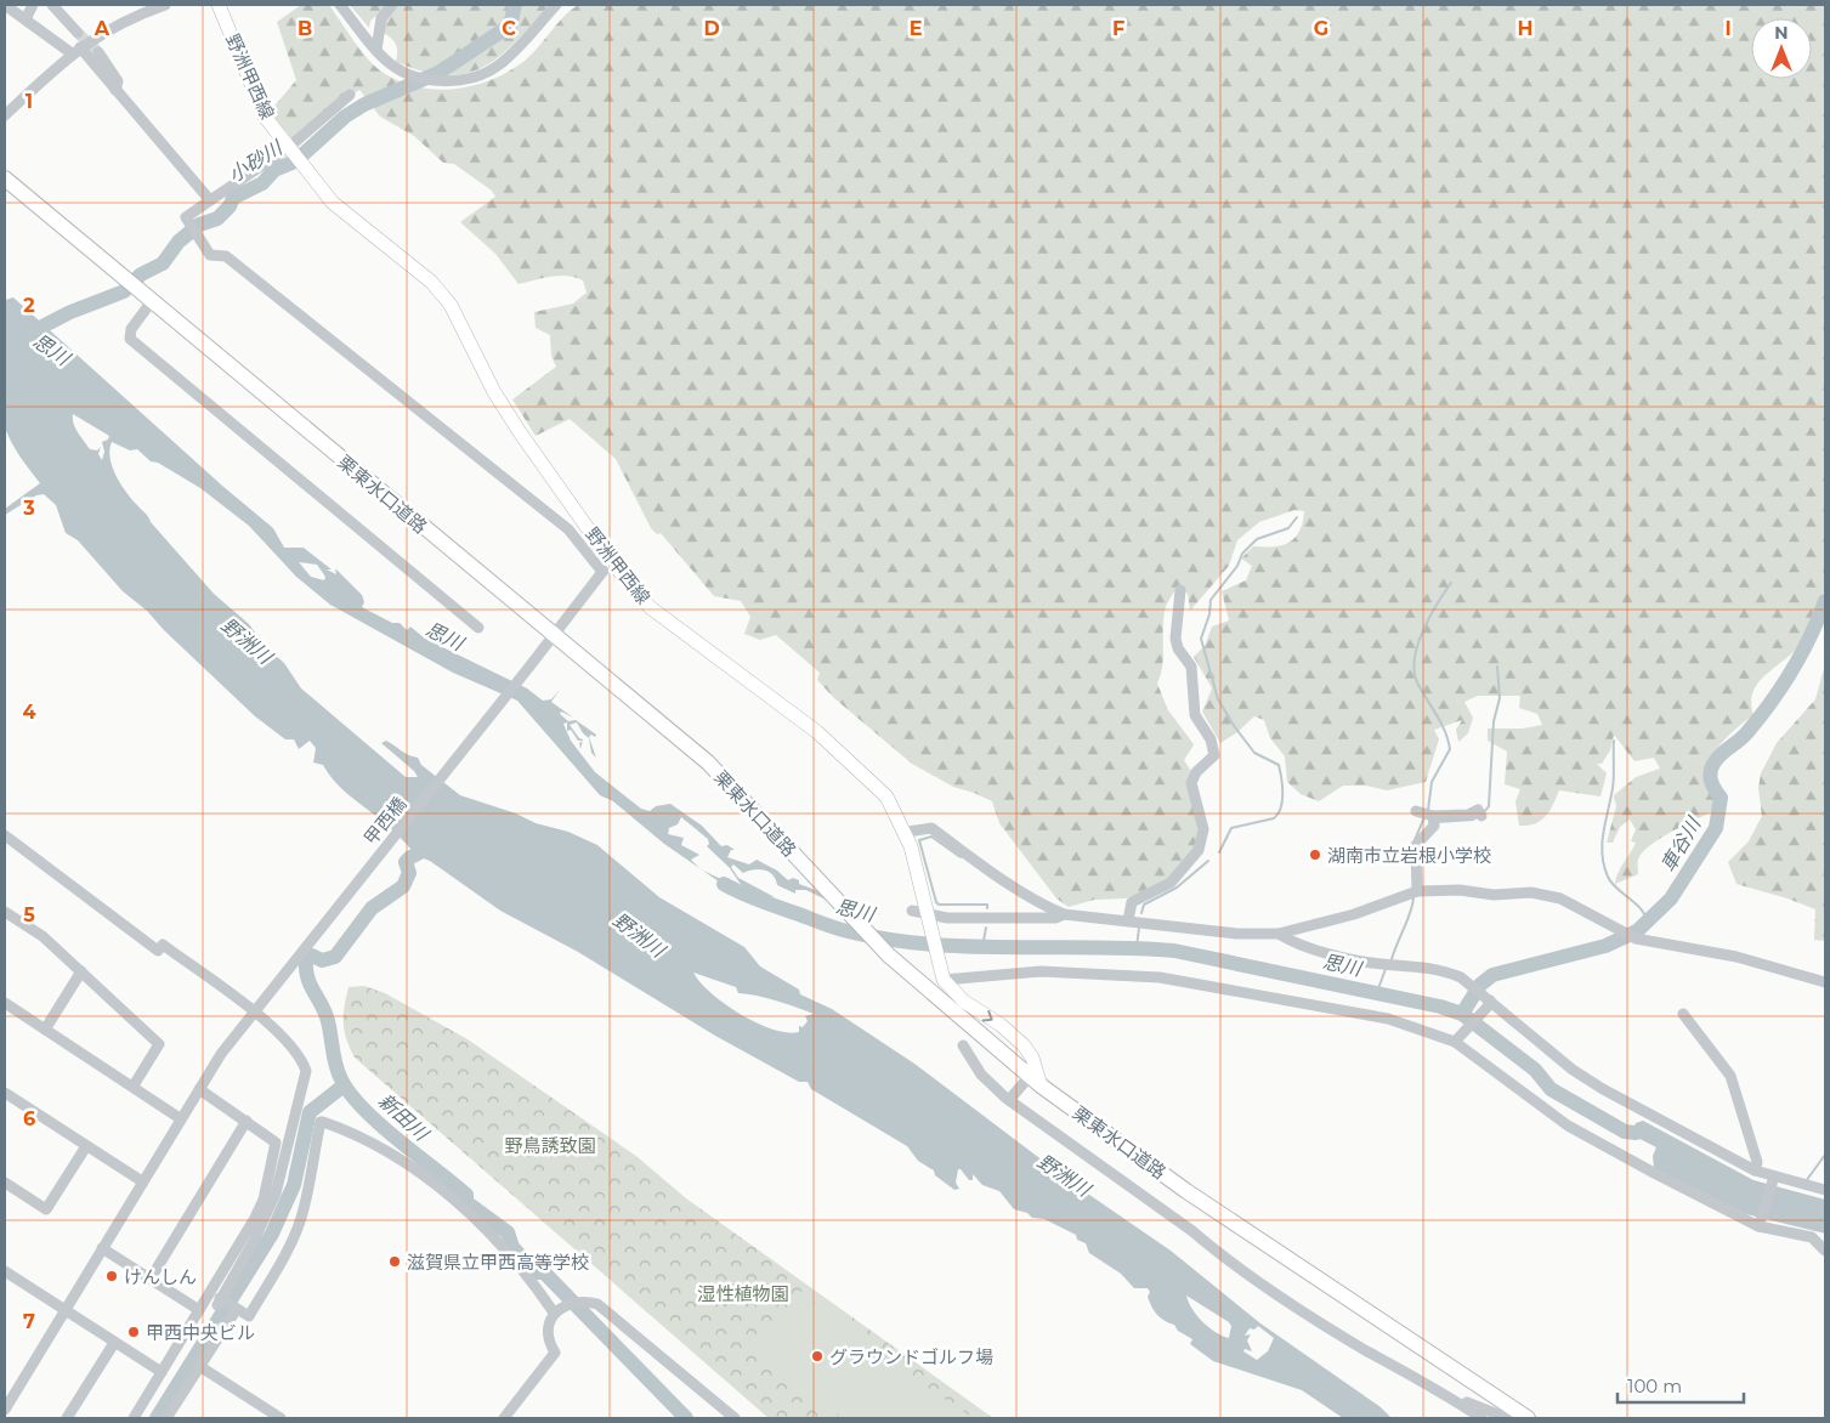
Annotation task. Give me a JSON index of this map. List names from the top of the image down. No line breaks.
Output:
{"streets":{"highway":["栗東水口道路"],"main road":["野洲甲西線"],"street":["甲西橋"]},"crossings":[["野洲甲西線","栗東水口道路"],["野洲甲西線","甲西橋"],["栗東水口道路","甲西橋"]],"water":["小砂川","思川","野洲川","車谷川","新田川"],"parks":["野鳥誘致園","湿性植物園"],"places":["湖南市立岩根小学校","滋賀県立甲西高等学校","けんしん","甲西中央ビル","グラウンドゴルフ場"],"scale_bar":"100 m","north":"top","grid":{"columns":["A","B","C","D","E","F","G","H","I"],"rows":["1","2","3","4","5","6","7"]}}
